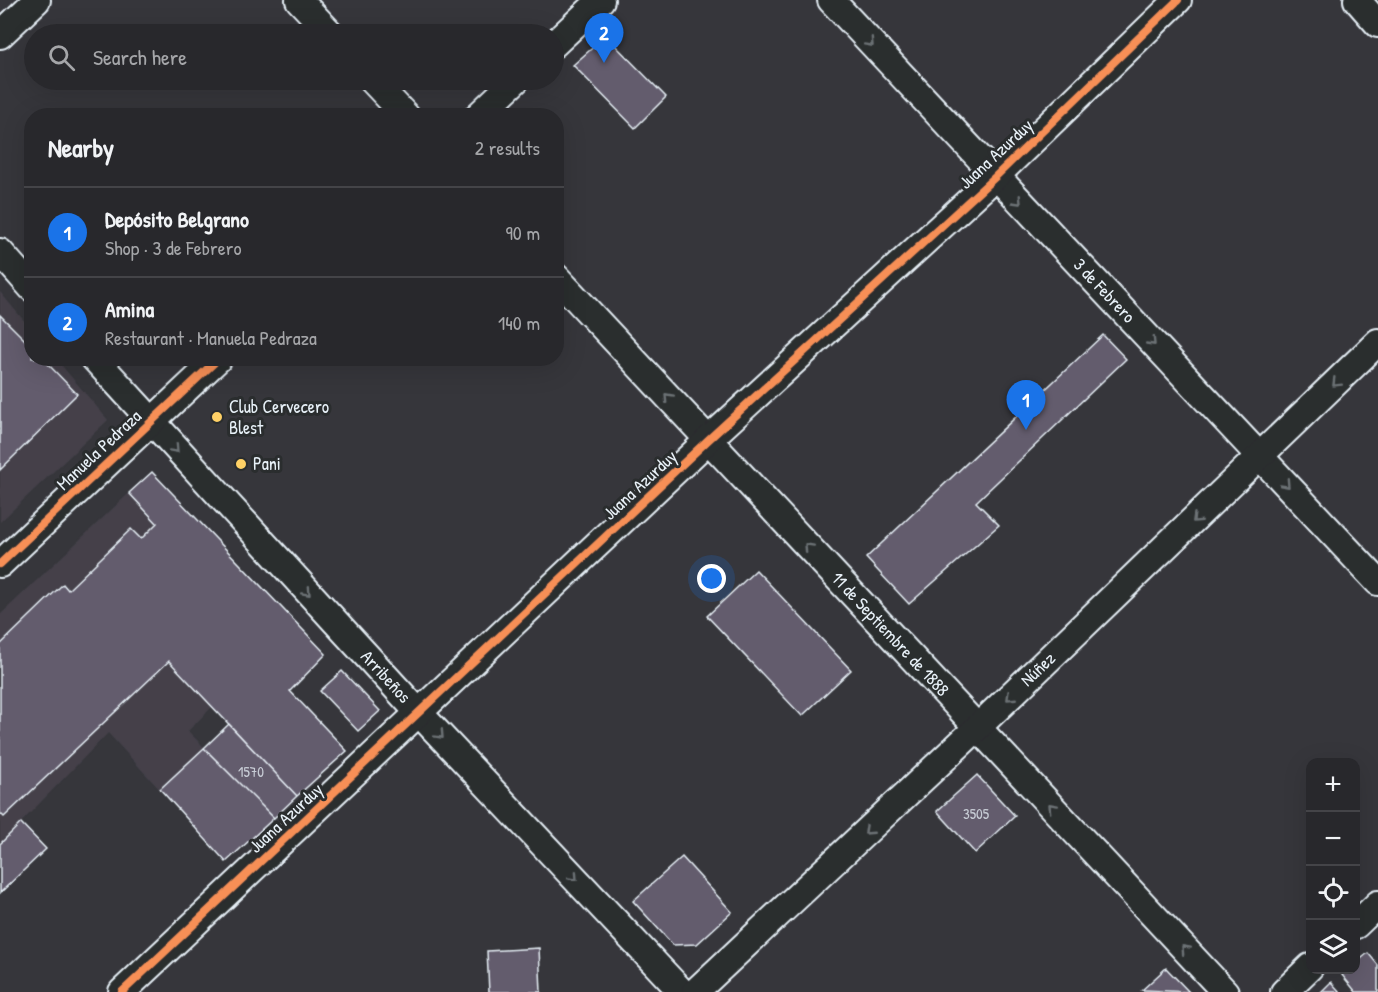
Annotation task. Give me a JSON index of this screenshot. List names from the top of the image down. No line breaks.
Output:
{"streets":{"street":["Juana Azurduy","3 de Febrero","Manuela Pedraza","11 de Septiembre de 1888","Núñez","Arribeños"]},"crossings":[["Juana Azurduy","3 de Febrero"],["Juana Azurduy","11 de Septiembre de 1888"],["Juana Azurduy","Arribeños"],["3 de Febrero","Núñez"],["Manuela Pedraza","Arribeños"],["11 de Septiembre de 1888","Núñez"]],"one_way":["3 de Febrero","11 de Septiembre de 1888","Núñez","Arribeños"],"places":["Club Cervecero Blest","Pani"],"house_numbers":["1570","3505"],"page":{"pins":["2","1"],"search":"Search here","heading":["Nearby","2 results"],"list":[{"mark":"1","name":"Depósito Belgrano","note":"Shop · 3 de Febrero","value":"90 m"},{"mark":"2","name":"Amina","note":"Restaurant · Manuela Pedraza","value":"140 m"}],"map_buttons":["+","−"]}}
